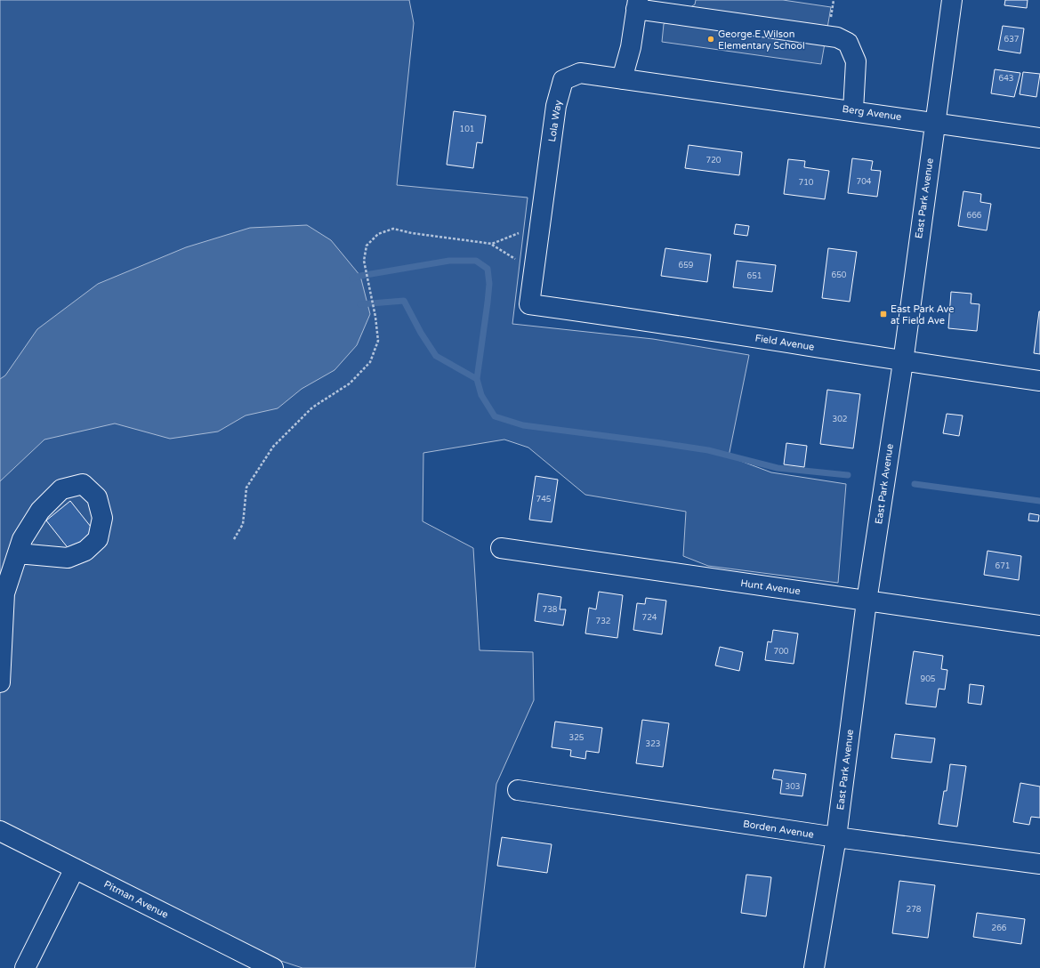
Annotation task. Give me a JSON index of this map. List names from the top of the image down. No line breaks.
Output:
{"streets":{"street":["Berg Avenue","Lola Way","East Park Avenue","Field Avenue","Hunt Avenue","Borden Avenue","Pitman Avenue"]},"crossings":[["Berg Avenue","Lola Way"],["Berg Avenue","East Park Avenue"],["Lola Way","Field Avenue"],["East Park Avenue","Field Avenue"],["East Park Avenue","Hunt Avenue"],["East Park Avenue","Borden Avenue"]],"places":{"other":["George E Wilson Elementary School"],"transit":["East Park Ave at Field Ave"]},"house_numbers":["637","643","101","720","704","710","666","659","650","651","302","745","671","738","724","732","700","905","325","323","303","278","266"]}
